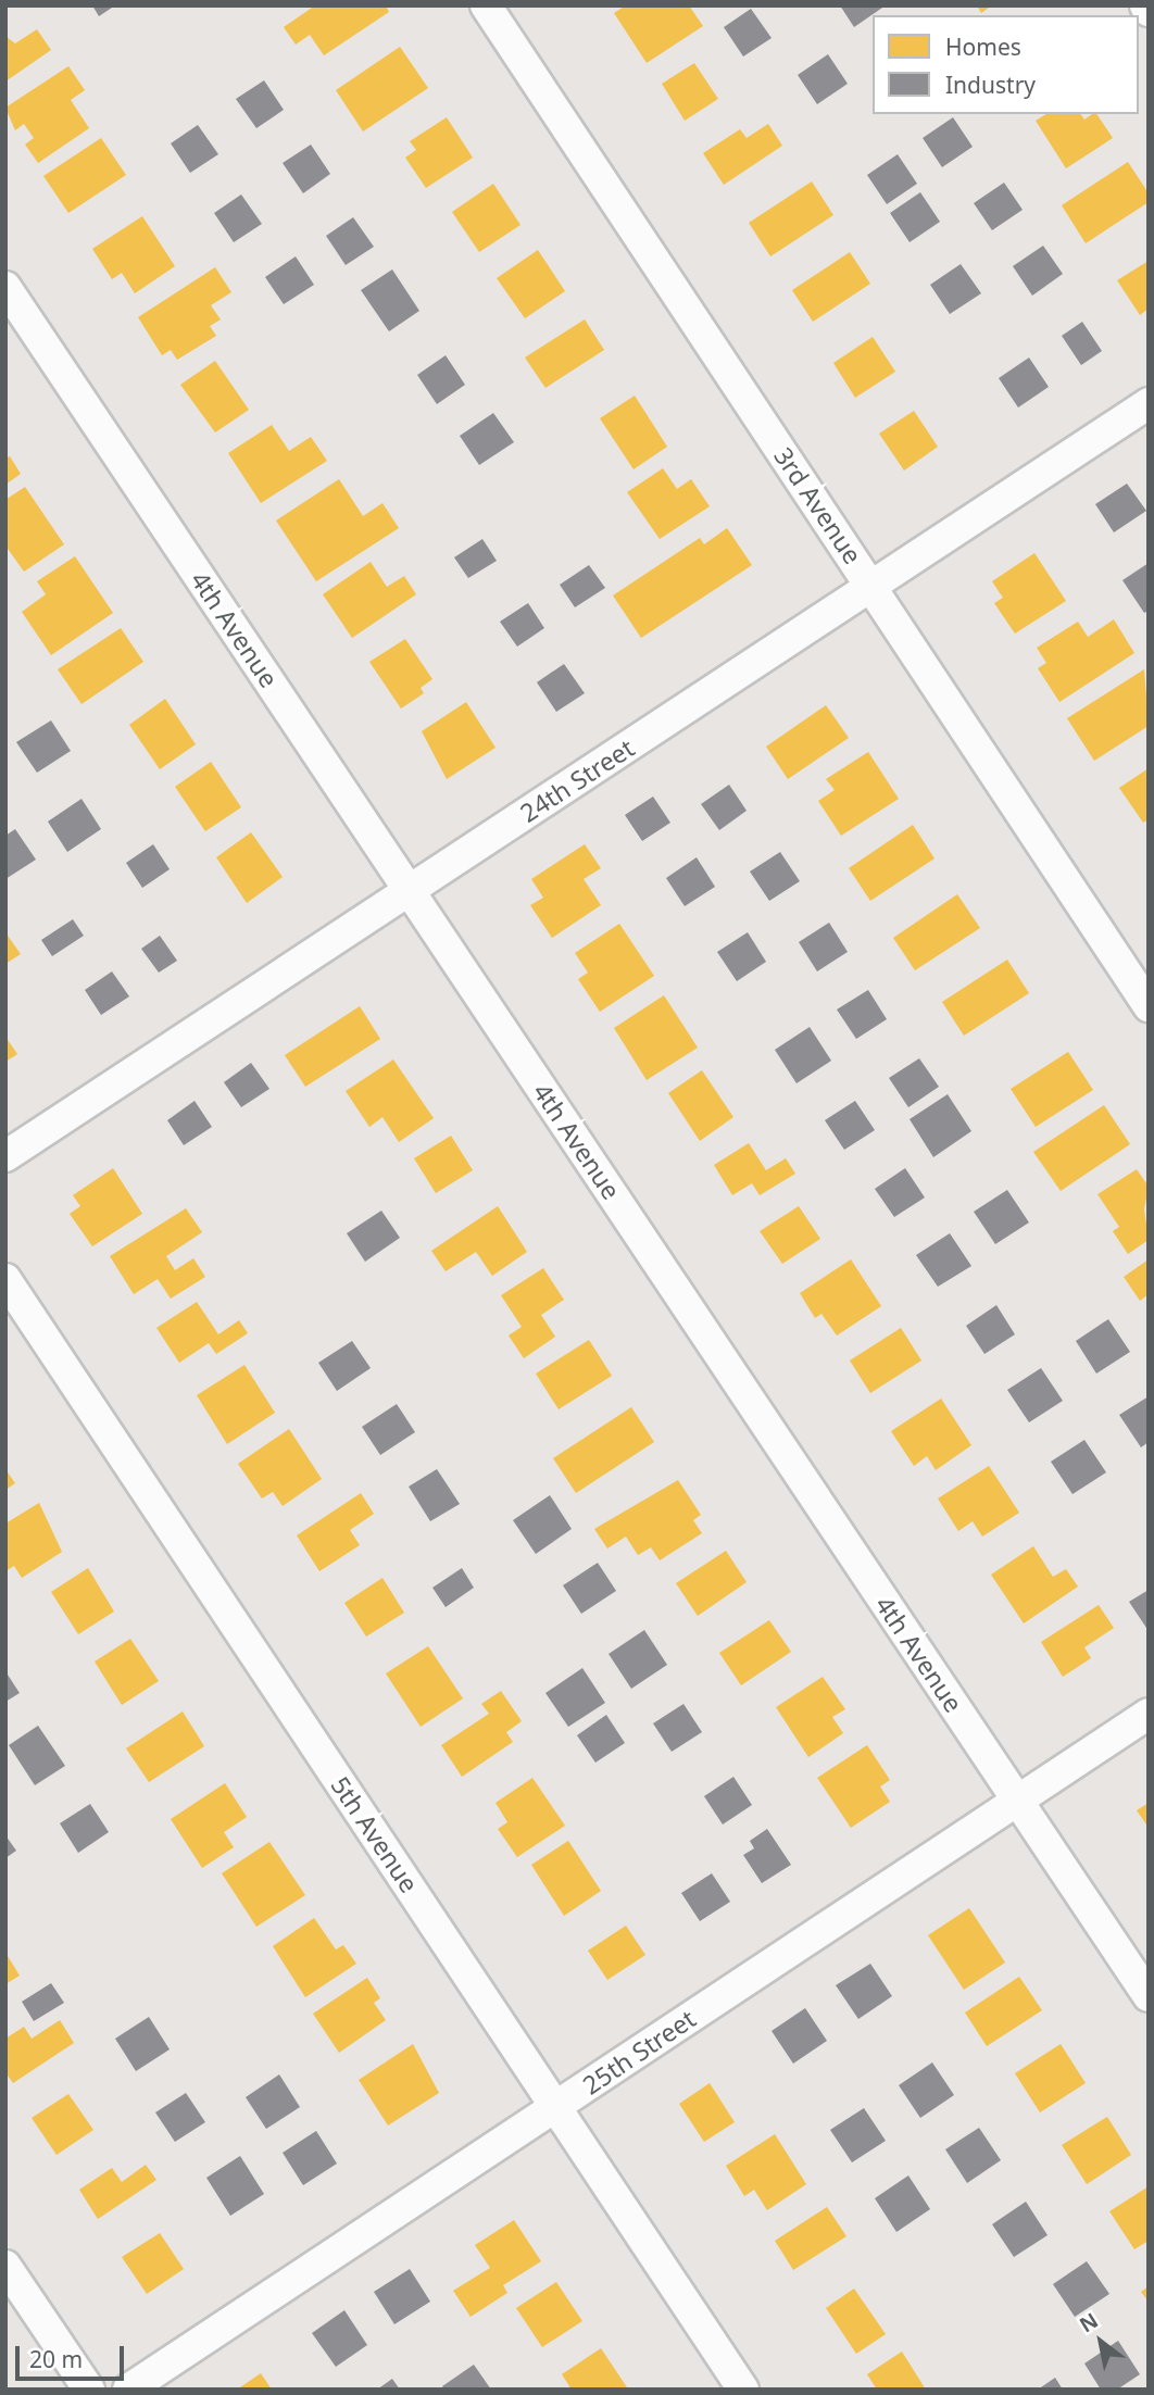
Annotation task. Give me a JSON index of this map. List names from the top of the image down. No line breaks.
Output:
{"streets":{"street":["3rd Avenue","4th Avenue","24th Street","5th Avenue","25th Street"]},"crossings":[["3rd Avenue","24th Street"],["4th Avenue","24th Street"],["4th Avenue","25th Street"],["5th Avenue","25th Street"]],"legend":["Homes","Industry"],"scale_bar":"20 m","north":"top left"}
